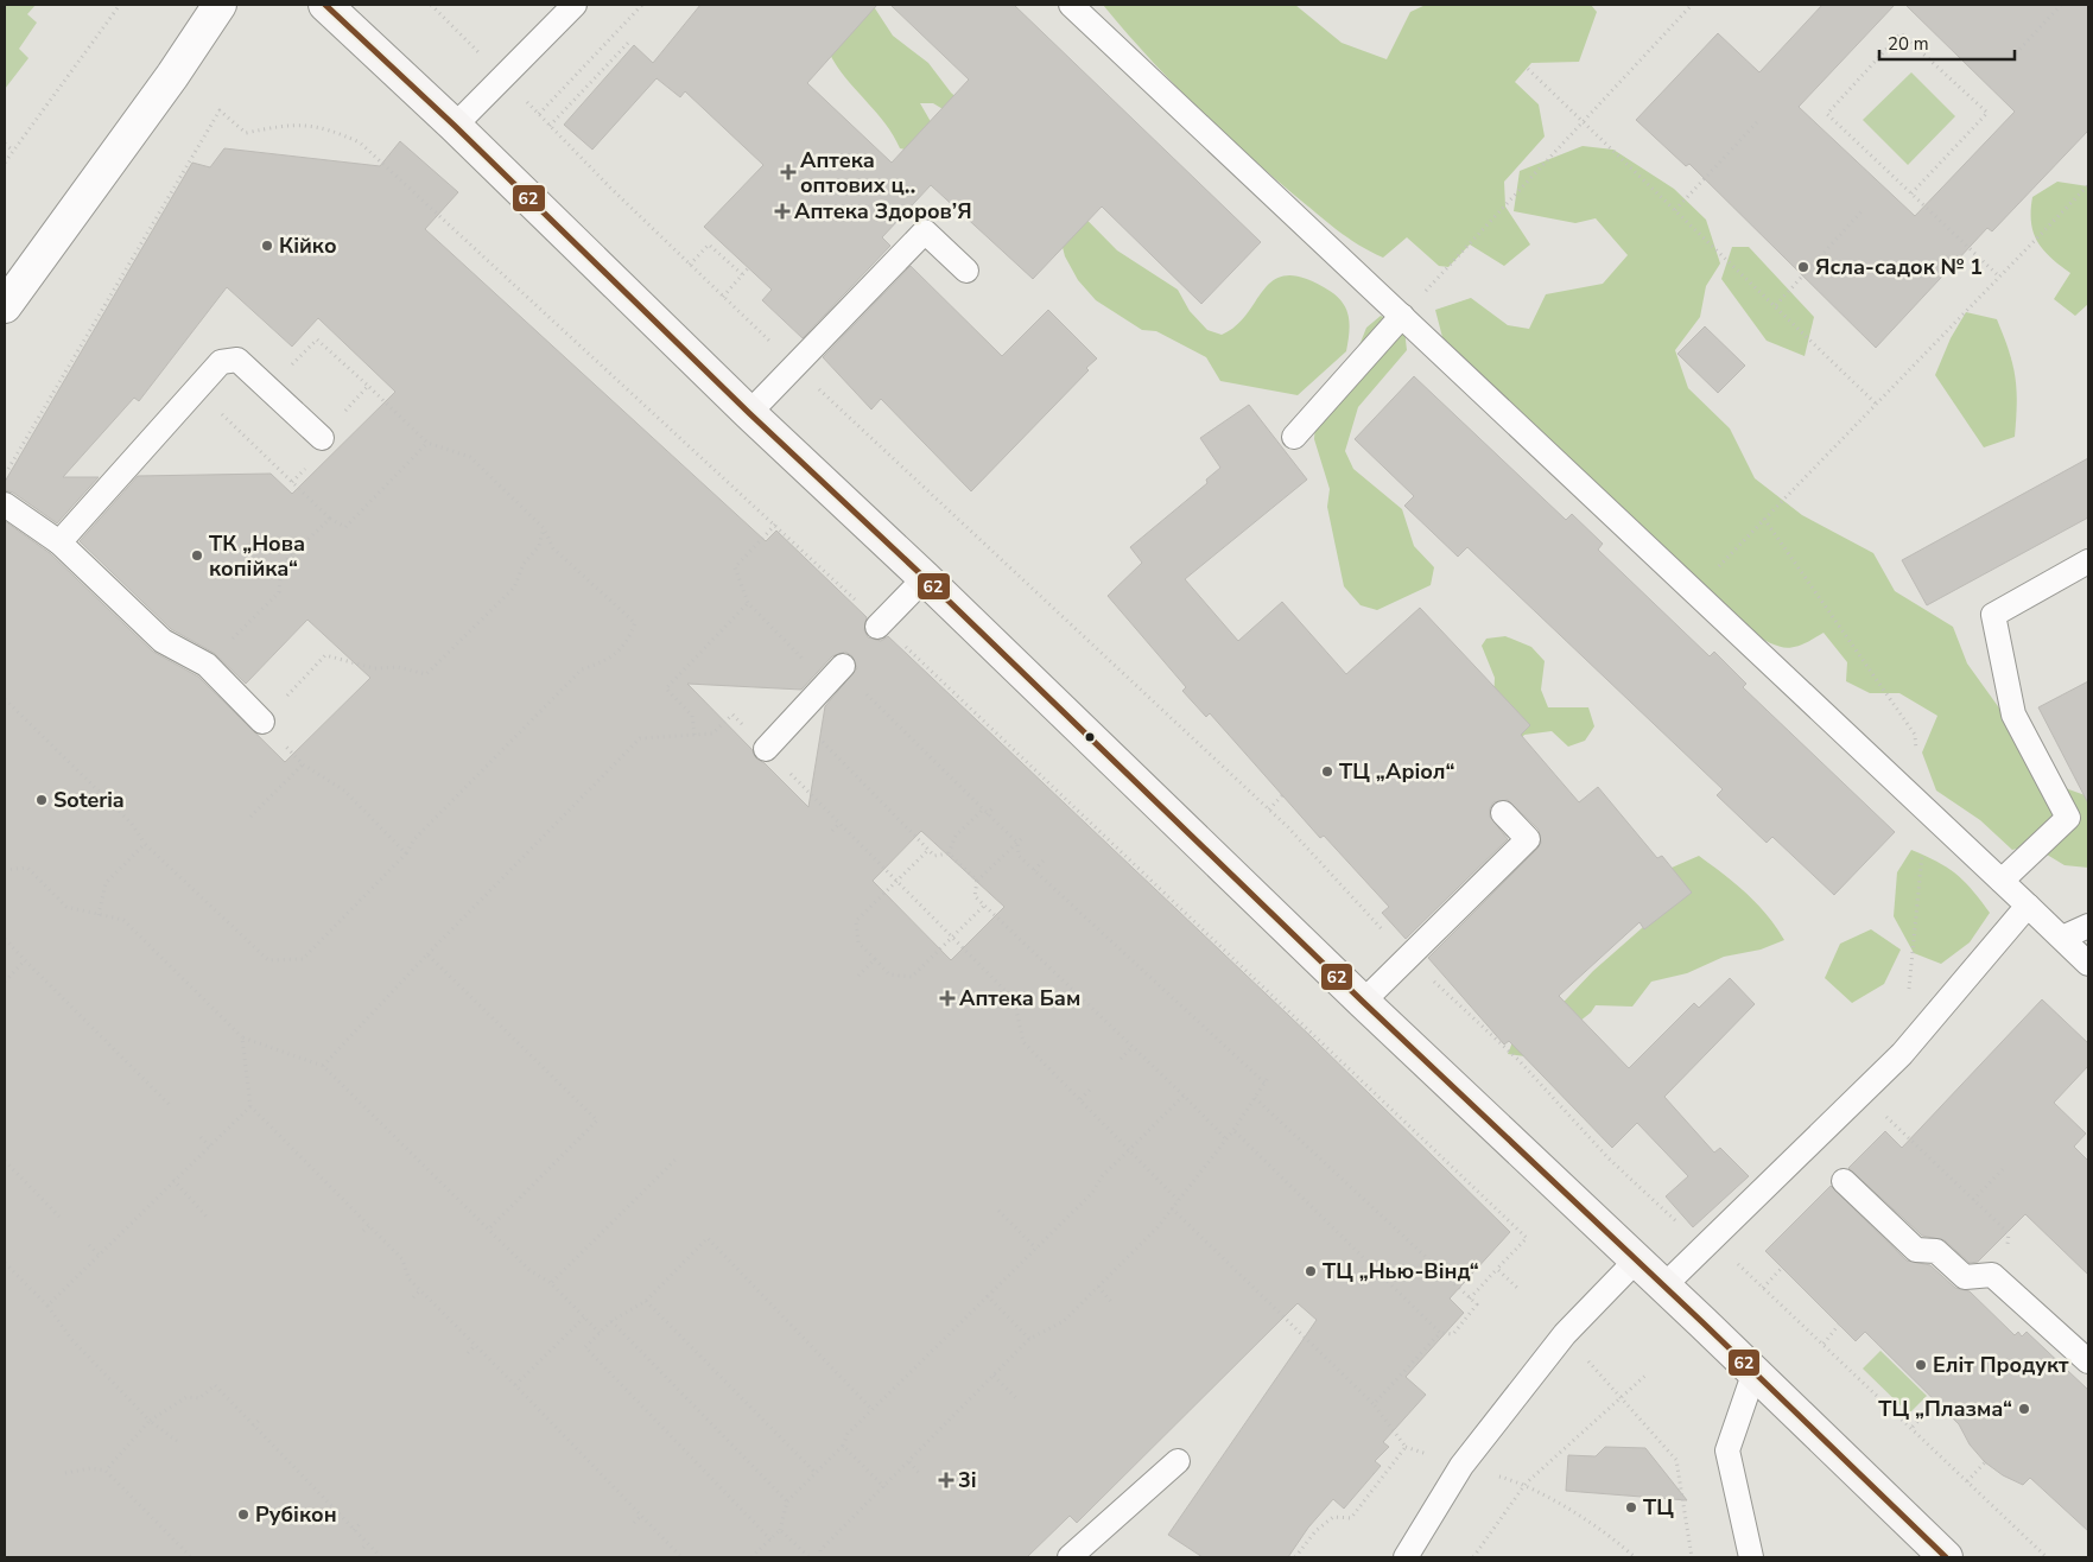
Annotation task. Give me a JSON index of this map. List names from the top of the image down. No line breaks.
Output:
{"places":{"health":["Аптека оптових ц‥","Аптека Здоров’Я","Аптека Бам","3і"],"other":["Кійко","Ясла-садок № 1","ТК „Нова копійка“","ТЦ „Аріол“","Soteria","ТЦ „Нью-Вінд“","Еліт Продукт","ТЦ „Плазма“","ТЦ","Рубікон"]},"lines":["transit line 62"],"scale_bar":"20 m"}
